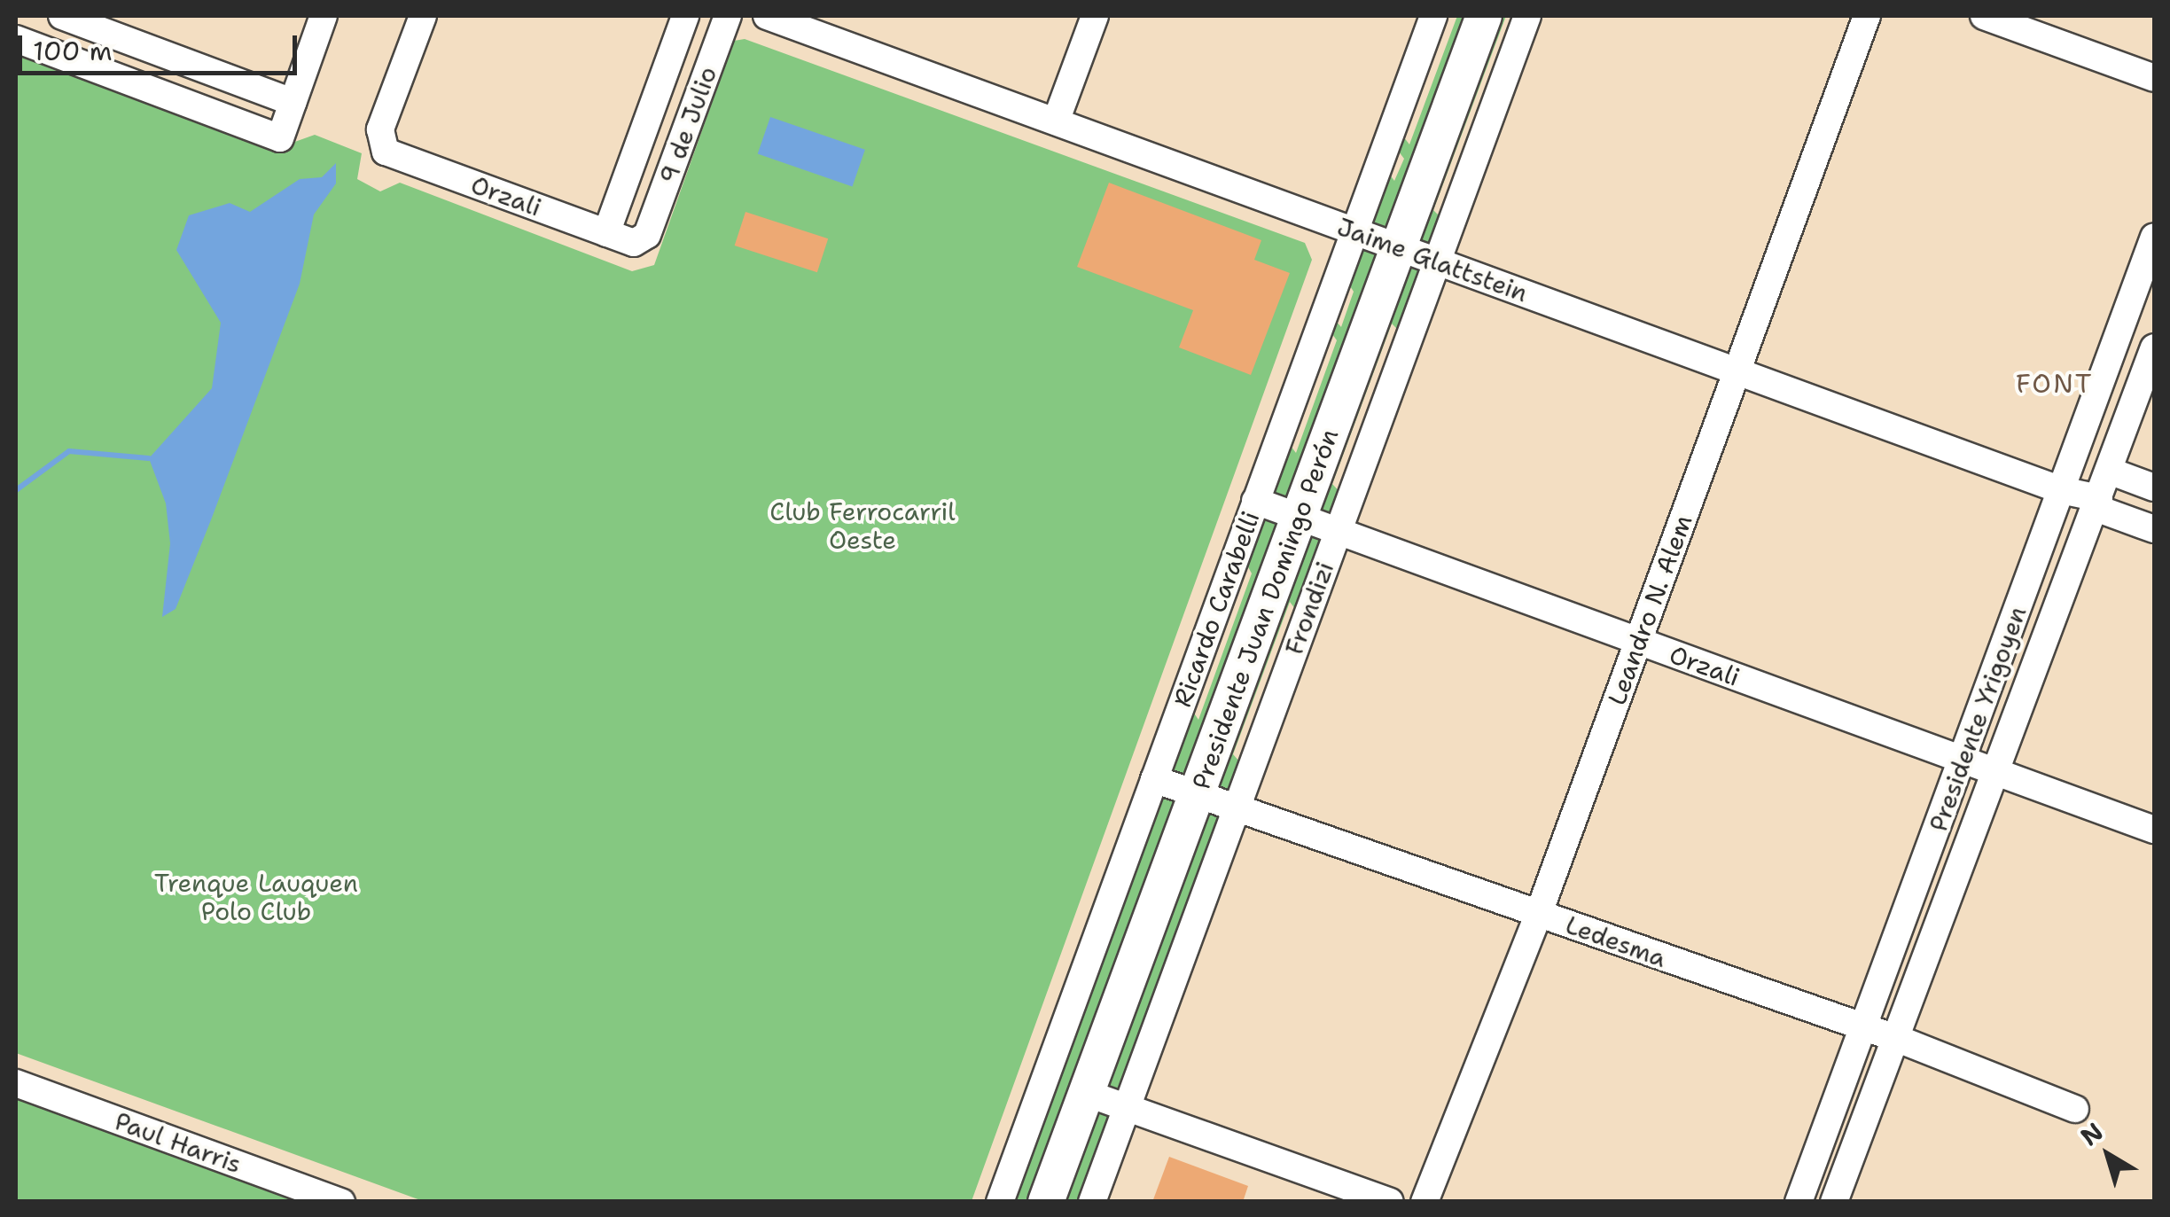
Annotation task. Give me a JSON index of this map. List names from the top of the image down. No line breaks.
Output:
{"streets":{"main road":["Presidente Juan Domingo Perón"],"street":["9 de Julio","Orzali","Jaime Glattstein","Frondizi","Ricardo Carabelli","Leandro N. Alem","Presidente Yrigoyen","Ledesma","Paul Harris"]},"crossings":[["9 de Julio","Orzali"],["Orzali","Frondizi"],["Orzali","Ricardo Carabelli"],["Orzali","Presidente Juan Domingo Perón"],["Orzali","Leandro N. Alem"],["Orzali","Presidente Yrigoyen"],["Jaime Glattstein","Frondizi"],["Jaime Glattstein","Ricardo Carabelli"],["Jaime Glattstein","Presidente Juan Domingo Perón"],["Jaime Glattstein","Leandro N. Alem"],["Jaime Glattstein","Presidente Yrigoyen"],["Frondizi","Ledesma"],["Ricardo Carabelli","Ledesma"],["Presidente Juan Domingo Perón","Ledesma"],["Leandro N. Alem","Ledesma"],["Presidente Yrigoyen","Ledesma"]],"districts":["FONT"],"parks":["Club Ferrocarril Oeste","Trenque Lauquen Polo Club"],"scale_bar":"100 m","north":"top left"}
